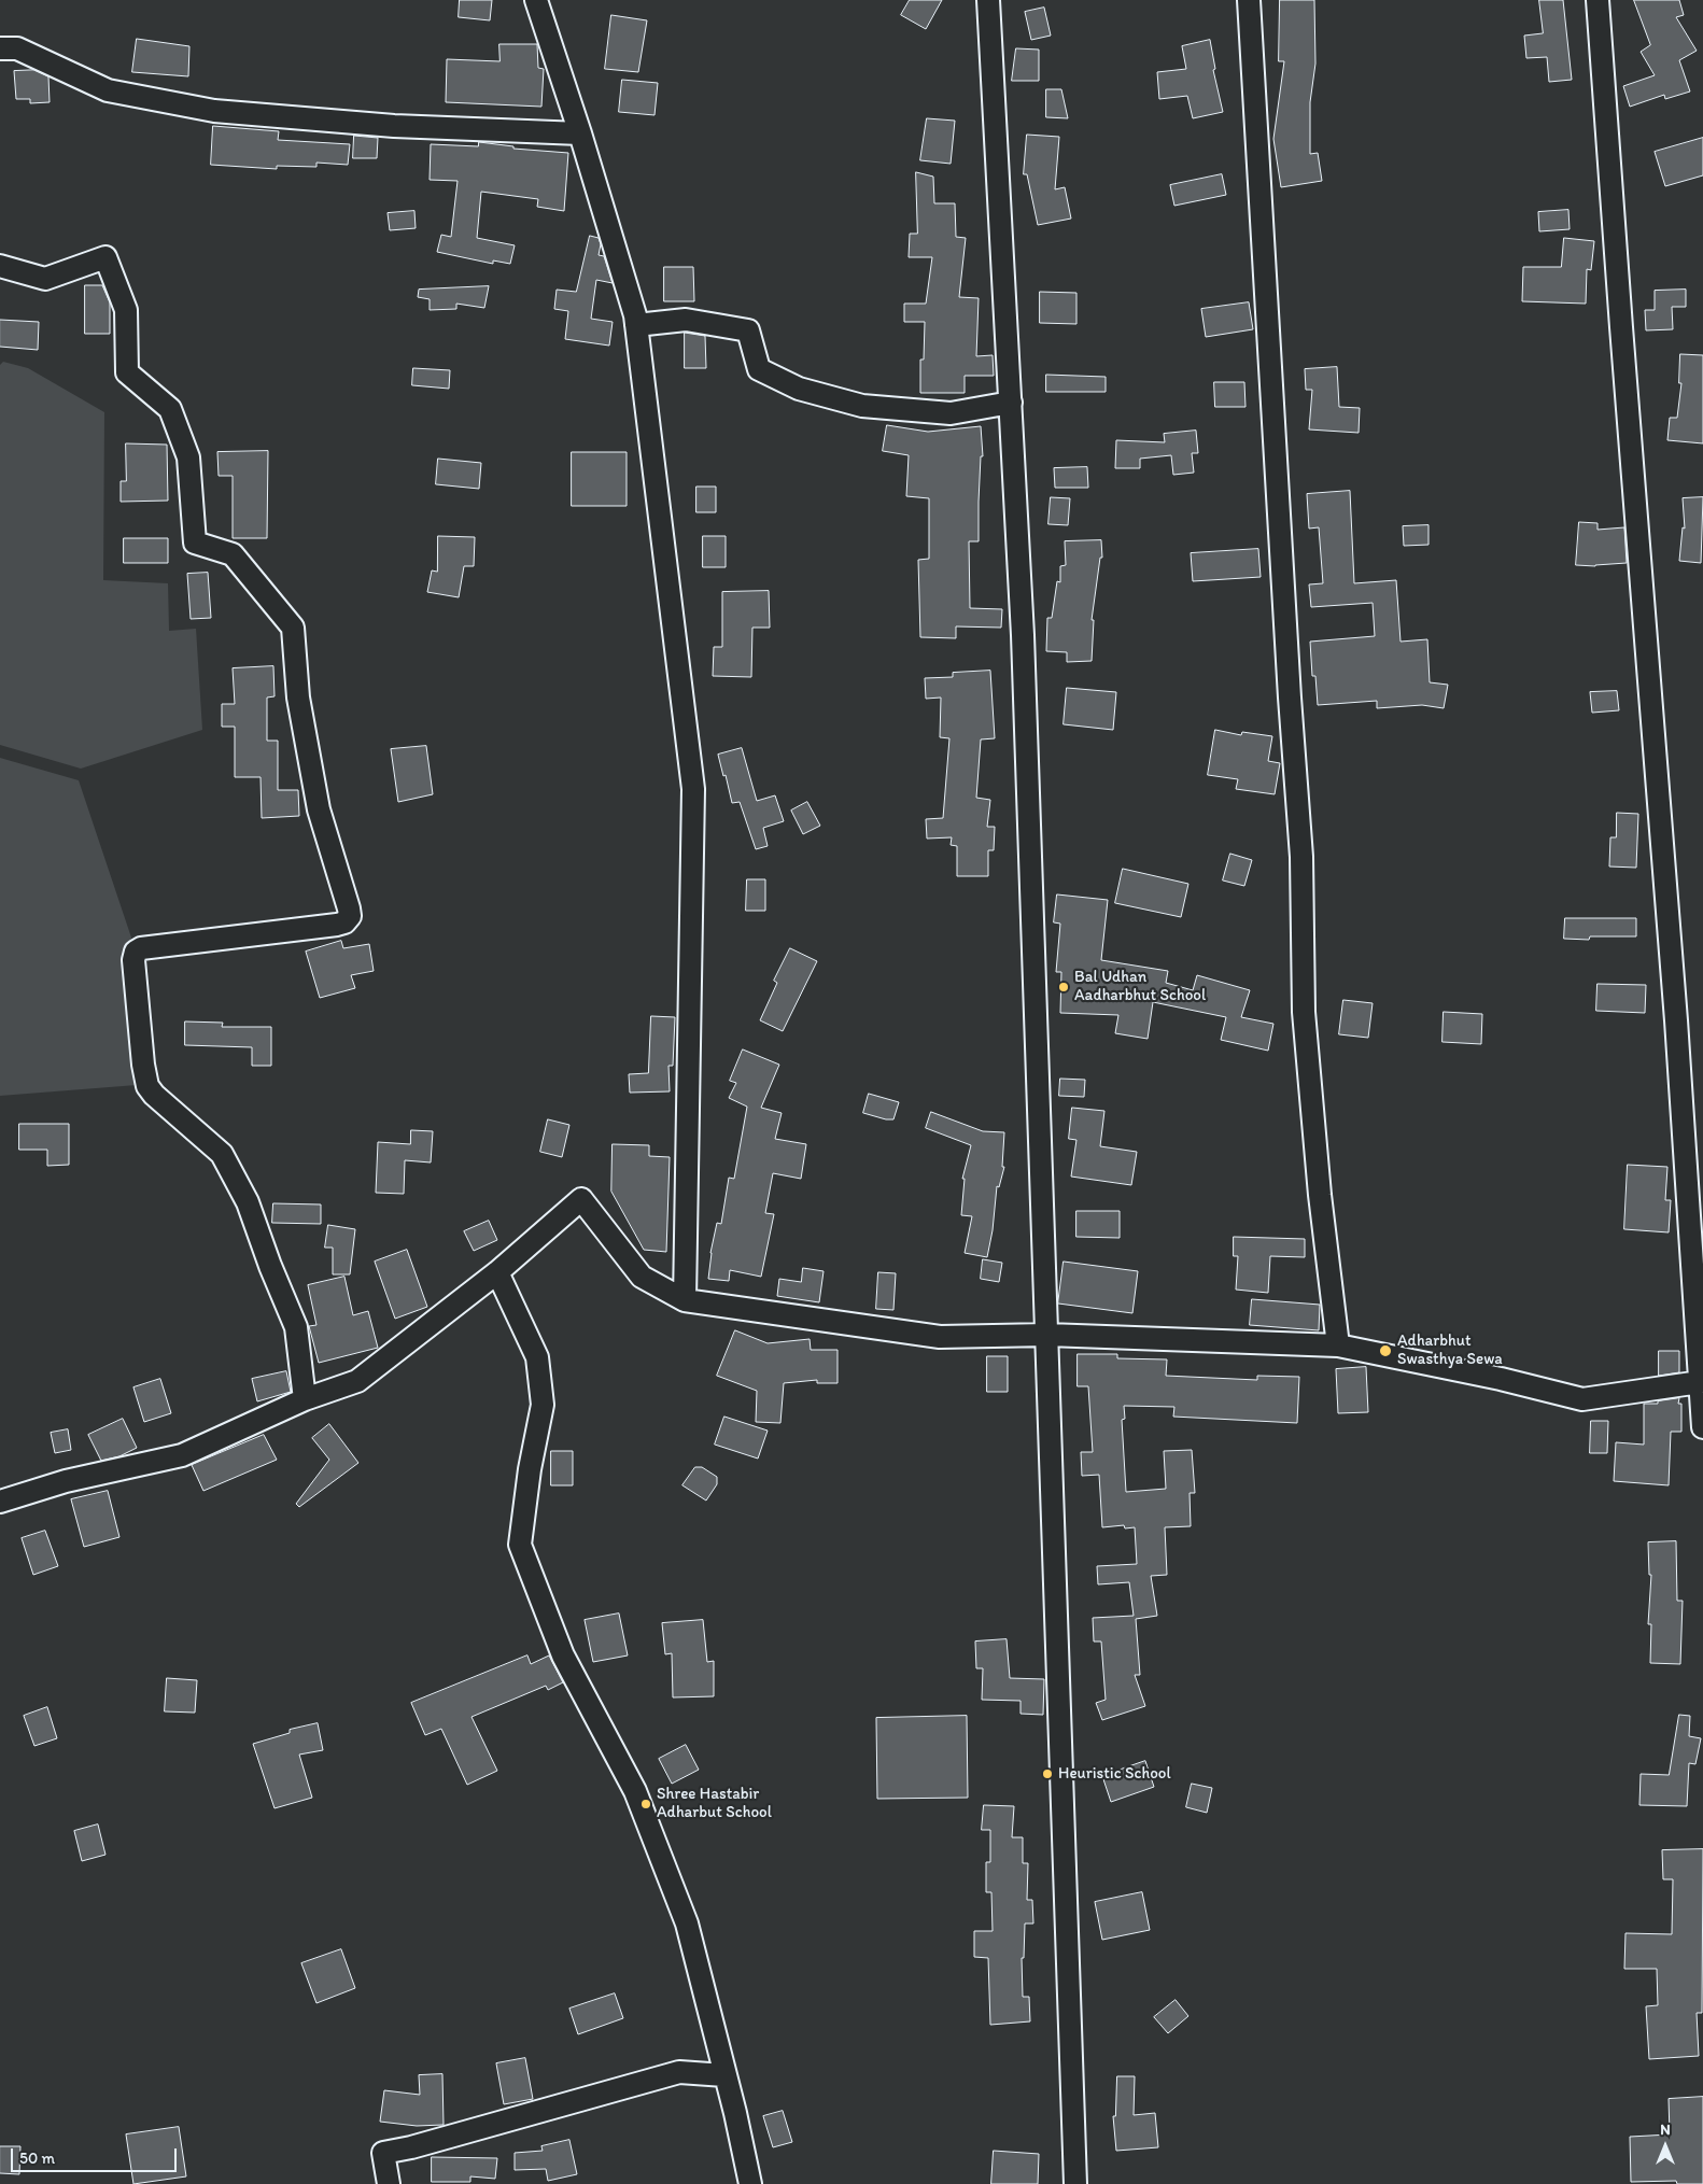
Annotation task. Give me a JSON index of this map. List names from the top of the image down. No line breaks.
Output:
{"places":["Bal Udhan Aadharbhut School","Adharbhut Swasthya Sewa","Heuristic School","Shree Hastabir Adharbut School"],"scale_bar":"50 m","north":"top"}
